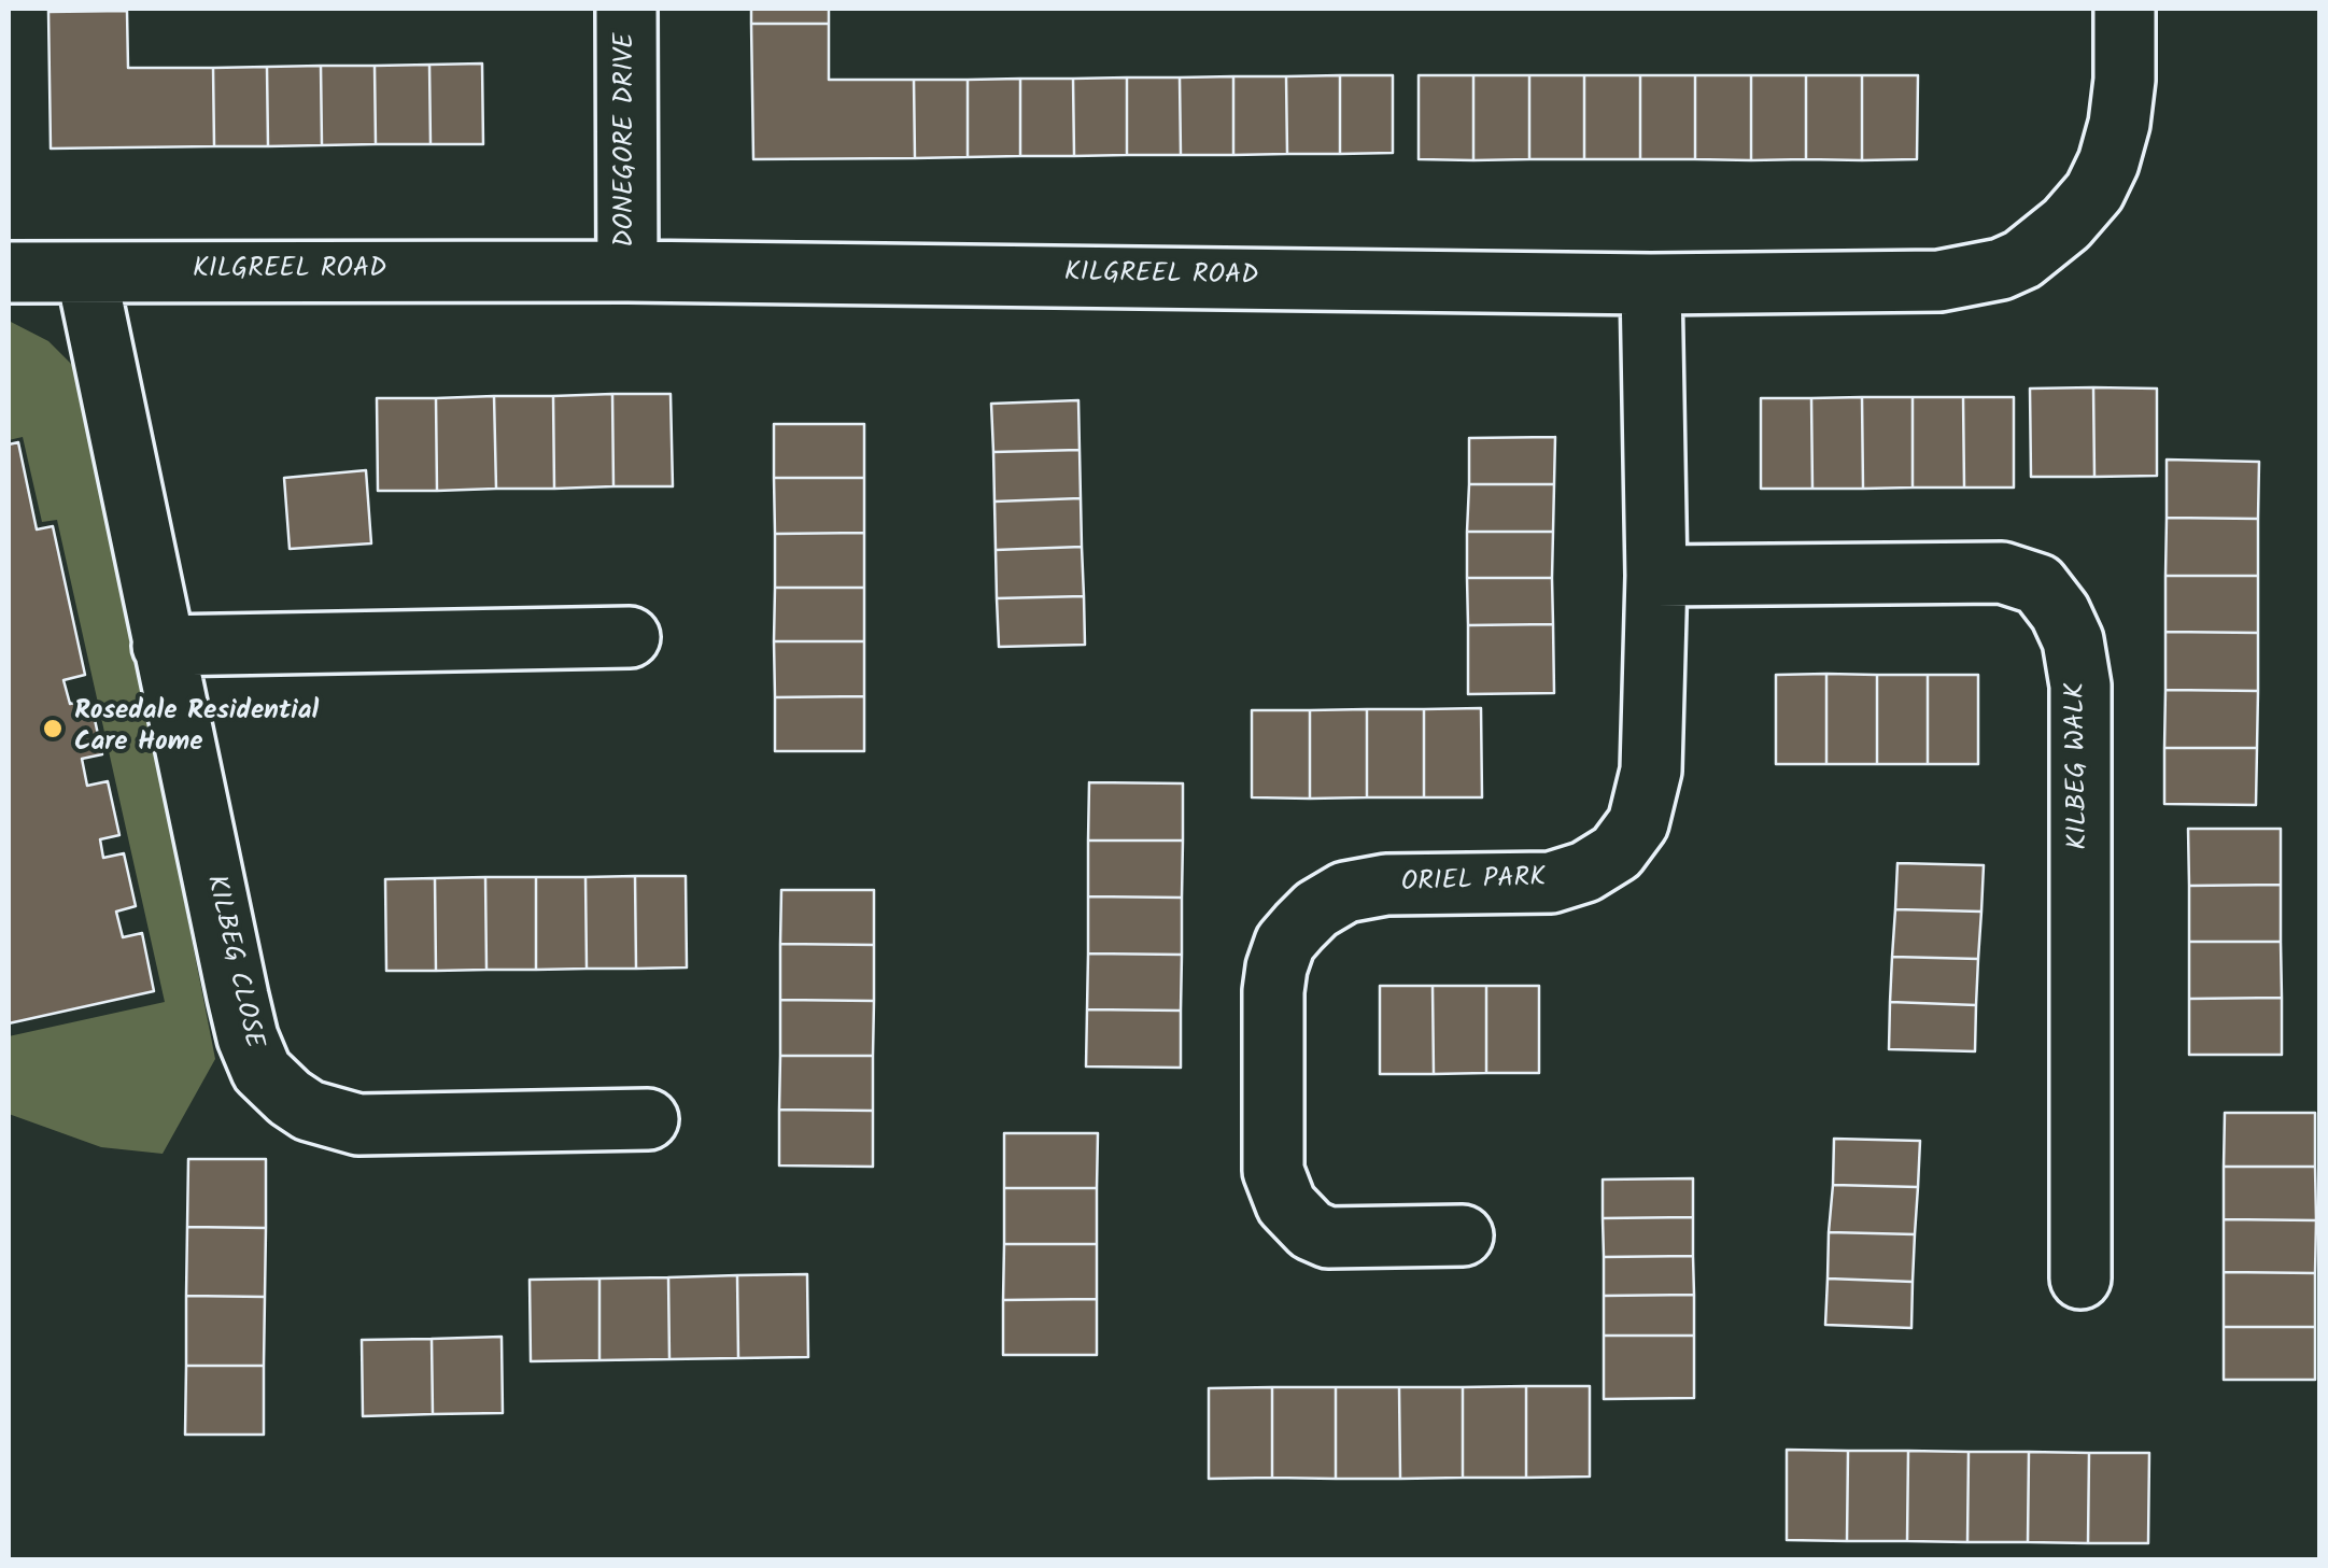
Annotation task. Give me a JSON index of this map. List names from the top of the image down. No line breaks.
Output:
{"streets":{"street":["DONEGORE DRIVE","KILGREEL ROAD","KILBEG WALK","ORIEL PARK","KILBEG CLOSE"]},"crossings":[["DONEGORE DRIVE","KILGREEL ROAD"],["KILGREEL ROAD","ORIEL PARK"],["KILGREEL ROAD","KILBEG CLOSE"],["KILBEG WALK","ORIEL PARK"]],"places":["Rosedale Residential Care Home"]}
